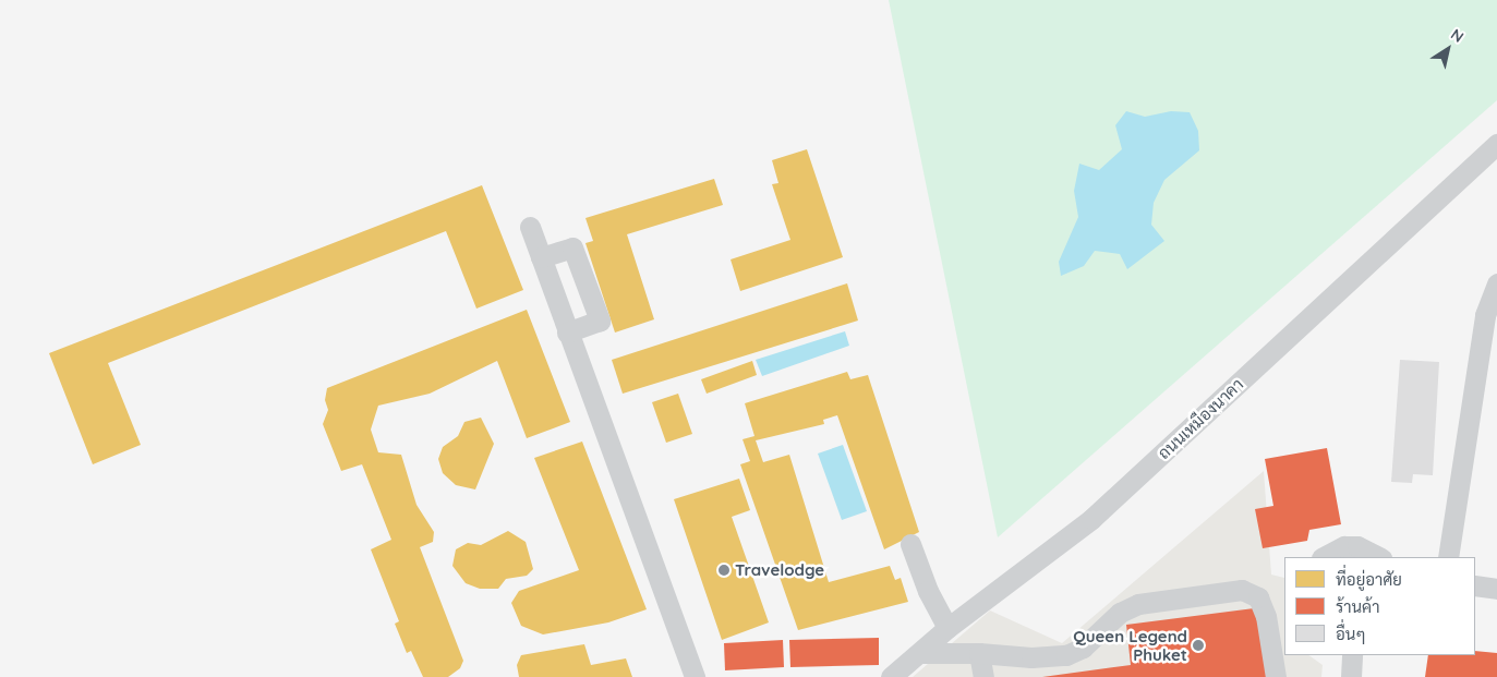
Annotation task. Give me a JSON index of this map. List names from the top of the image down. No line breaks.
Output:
{"streets":{"street":["ถนนเหมืองนาคา"]},"places":["Travelodge","Queen Legend Phuket"],"legend":["ที่อยู่อาศัย","ร้านค้า","อื่นๆ"],"north":"top right"}
